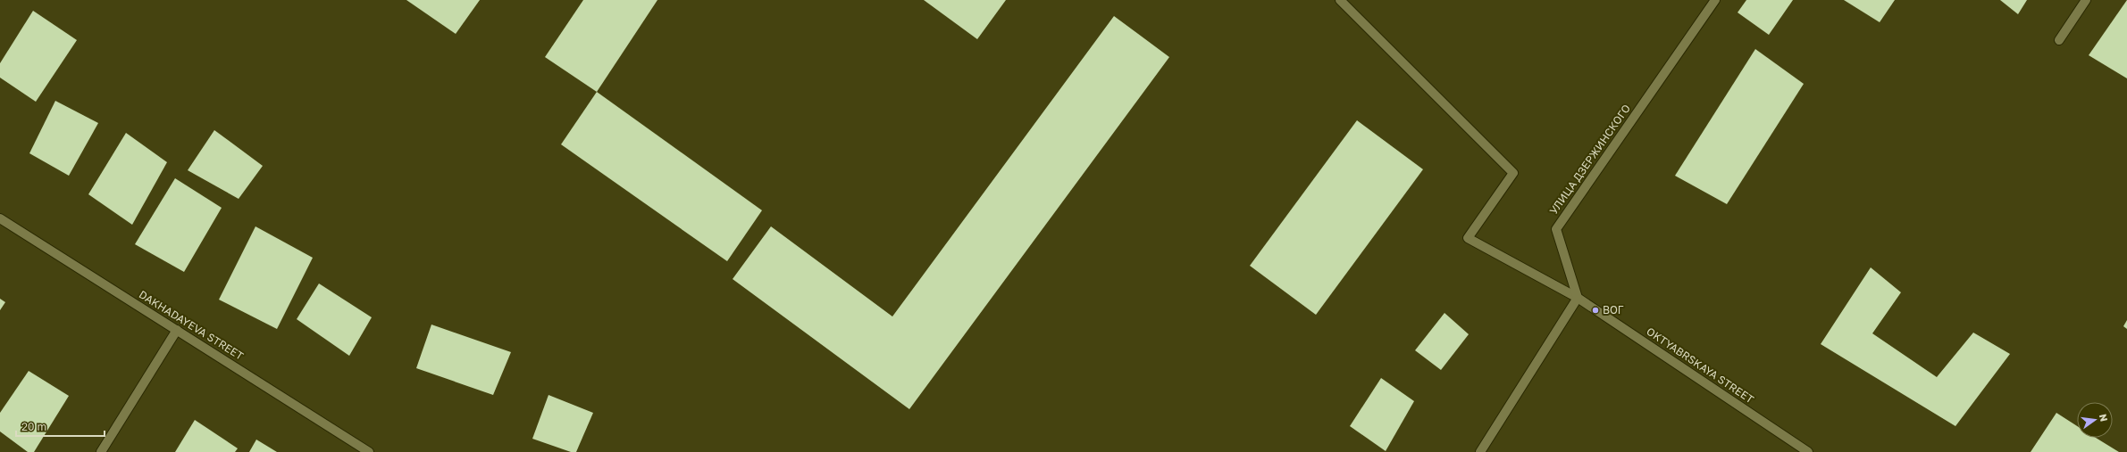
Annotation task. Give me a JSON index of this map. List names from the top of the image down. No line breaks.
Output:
{"streets":{"street":["УЛИЦА ДЗЕРЖИНСКОГО","DAKHADAYEVA STREET","OKTYABRSKAYA STREET"]},"crossings":[["УЛИЦА ДЗЕРЖИНСКОГО","OKTYABRSKAYA STREET"]],"places":["ВОГ"],"scale_bar":"20 m","north":"right"}
